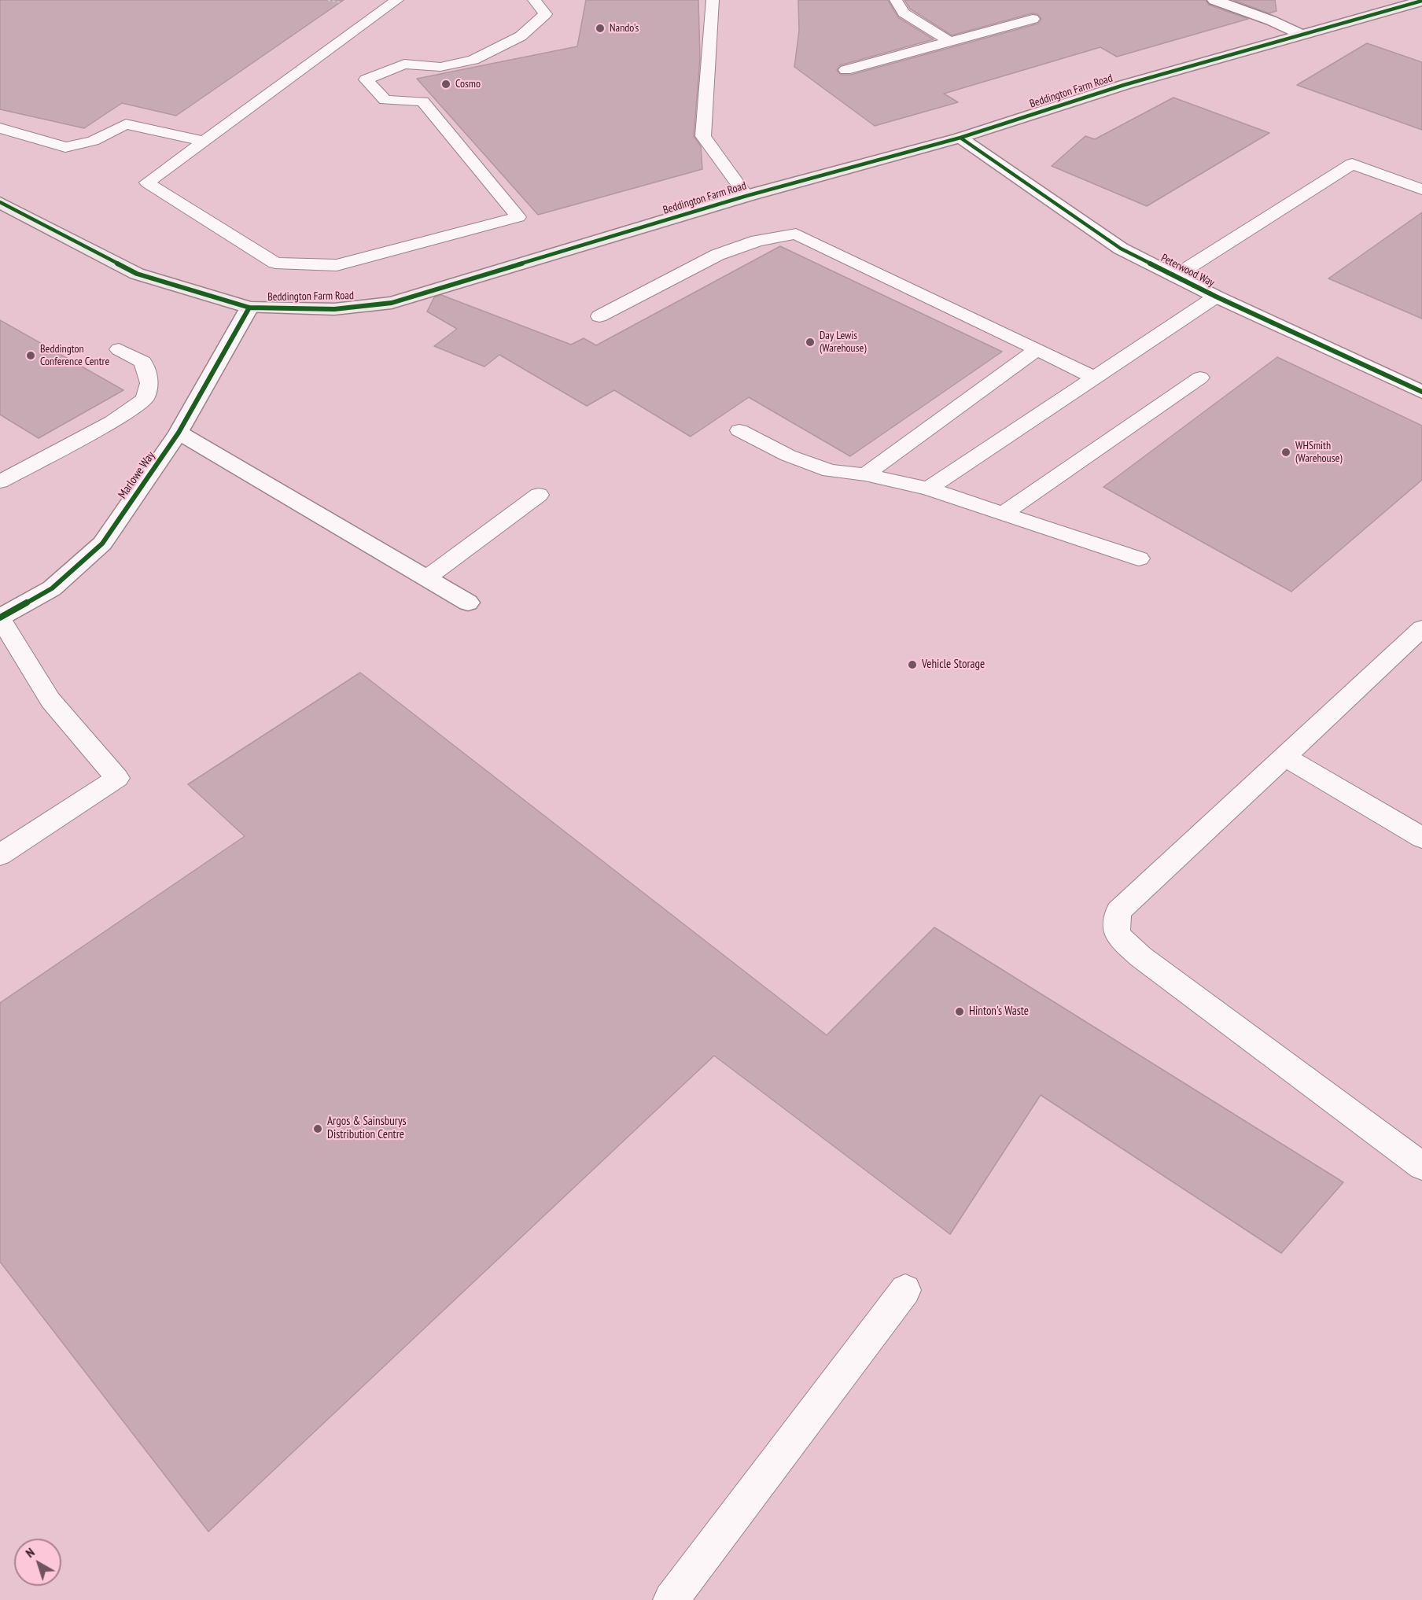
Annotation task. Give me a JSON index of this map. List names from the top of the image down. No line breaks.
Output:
{"streets":{"street":["Beddington Farm Road","Peterwood Way","Marlowe Way"]},"crossings":[["Beddington Farm Road","Peterwood Way"],["Beddington Farm Road","Marlowe Way"]],"places":["Nando's","Cosmo","Day Lewis (Warehouse)","Beddington Conference Centre","WHSmith (Warehouse)","Vehicle Storage","Hinton's Waste","Argos & Sainsburys Distribution Centre"],"north":"top left"}
